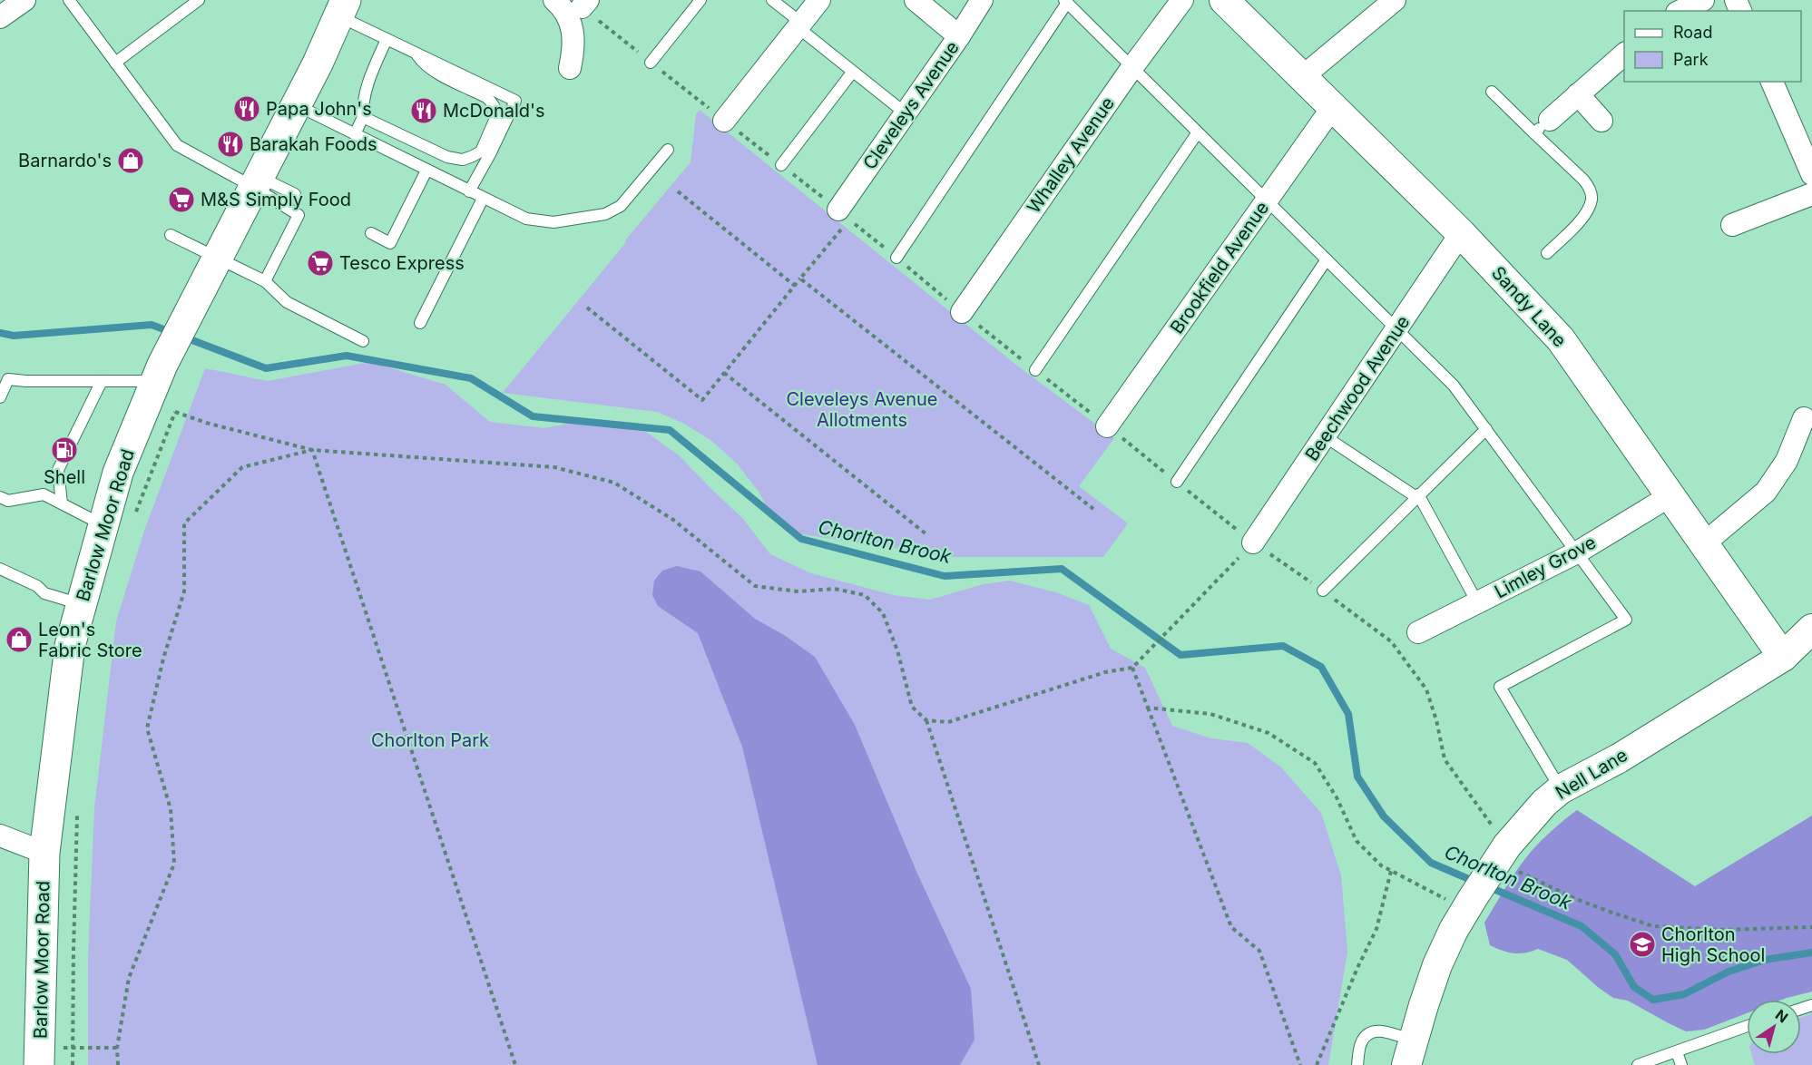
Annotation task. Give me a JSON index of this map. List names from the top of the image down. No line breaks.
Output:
{"streets":{"main road":["Barlow Moor Road"],"street":["Cleveleys Avenue","Whalley Avenue","Brookfield Avenue","Sandy Lane","Beechwood Avenue","Limley Grove","Nell Lane"]},"crossings":[["Brookfield Avenue","Sandy Lane"],["Sandy Lane","Beechwood Avenue"],["Sandy Lane","Limley Grove"],["Sandy Lane","Nell Lane"]],"water":["Chorlton Brook"],"parks":["Cleveleys Avenue Allotments","Chorlton Park"],"places":{"restaurant":["Papa John's","McDonald's","Barakah Foods"],"shop":["Barnardo's","Leon's Fabric Store"],"supermarket":["M&S Simply Food","Tesco Express"],"fuel station":["Shell"],"school or university":["Chorlton High School"]},"legend":["Road","Park"],"north":"top right"}
